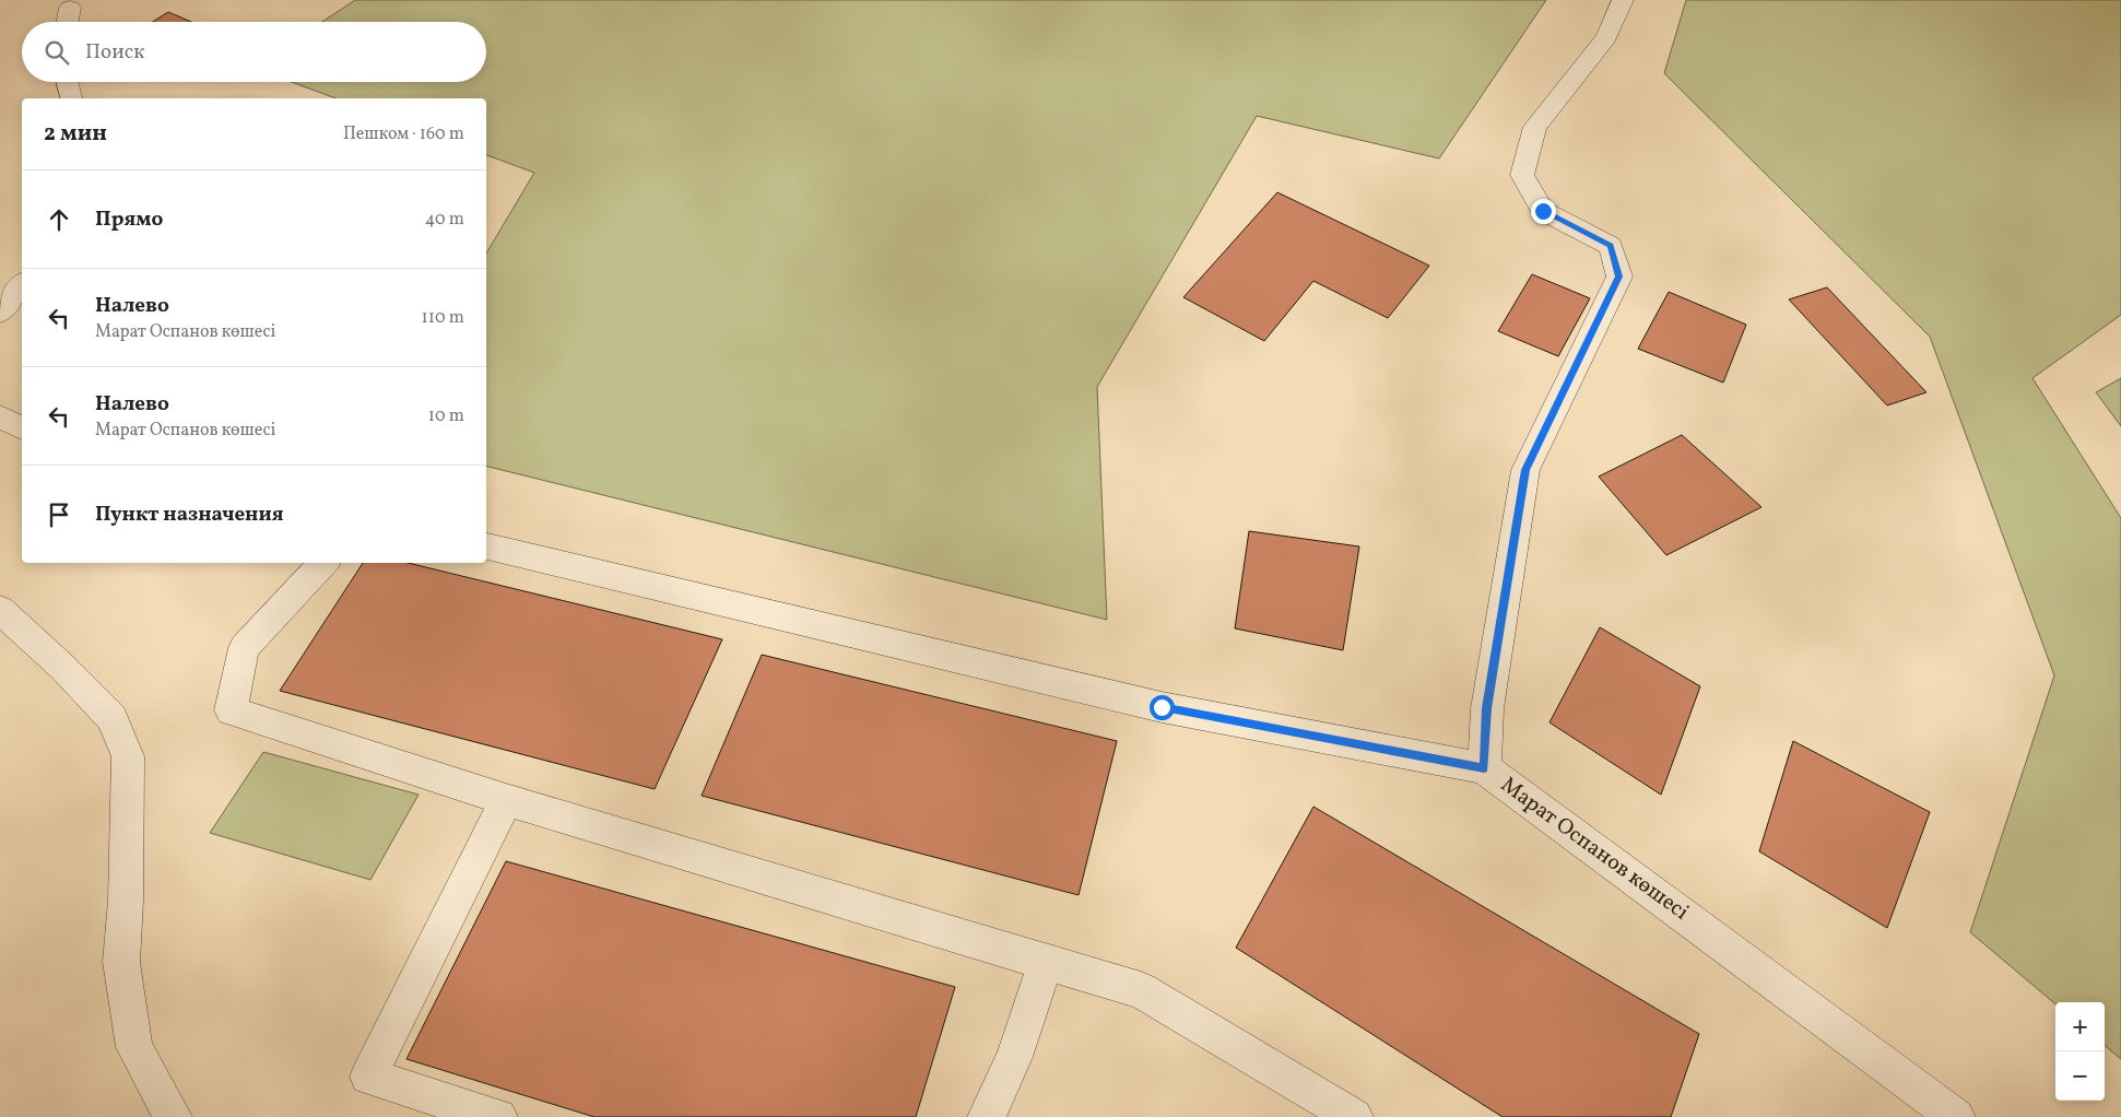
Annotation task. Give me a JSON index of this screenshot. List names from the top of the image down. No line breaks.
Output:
{"streets":{"street":["Марат Оспанов көшесі"]},"page":{"search":"Поиск","heading":["2 мин","Пешком · 160 m"],"list":[["Прямо","40 m"],["Налево","Марат Оспанов көшесі","110 m"],["Налево","Марат Оспанов көшесі","10 m"],"Пункт назначения"],"map_buttons":["+","−"]}}
